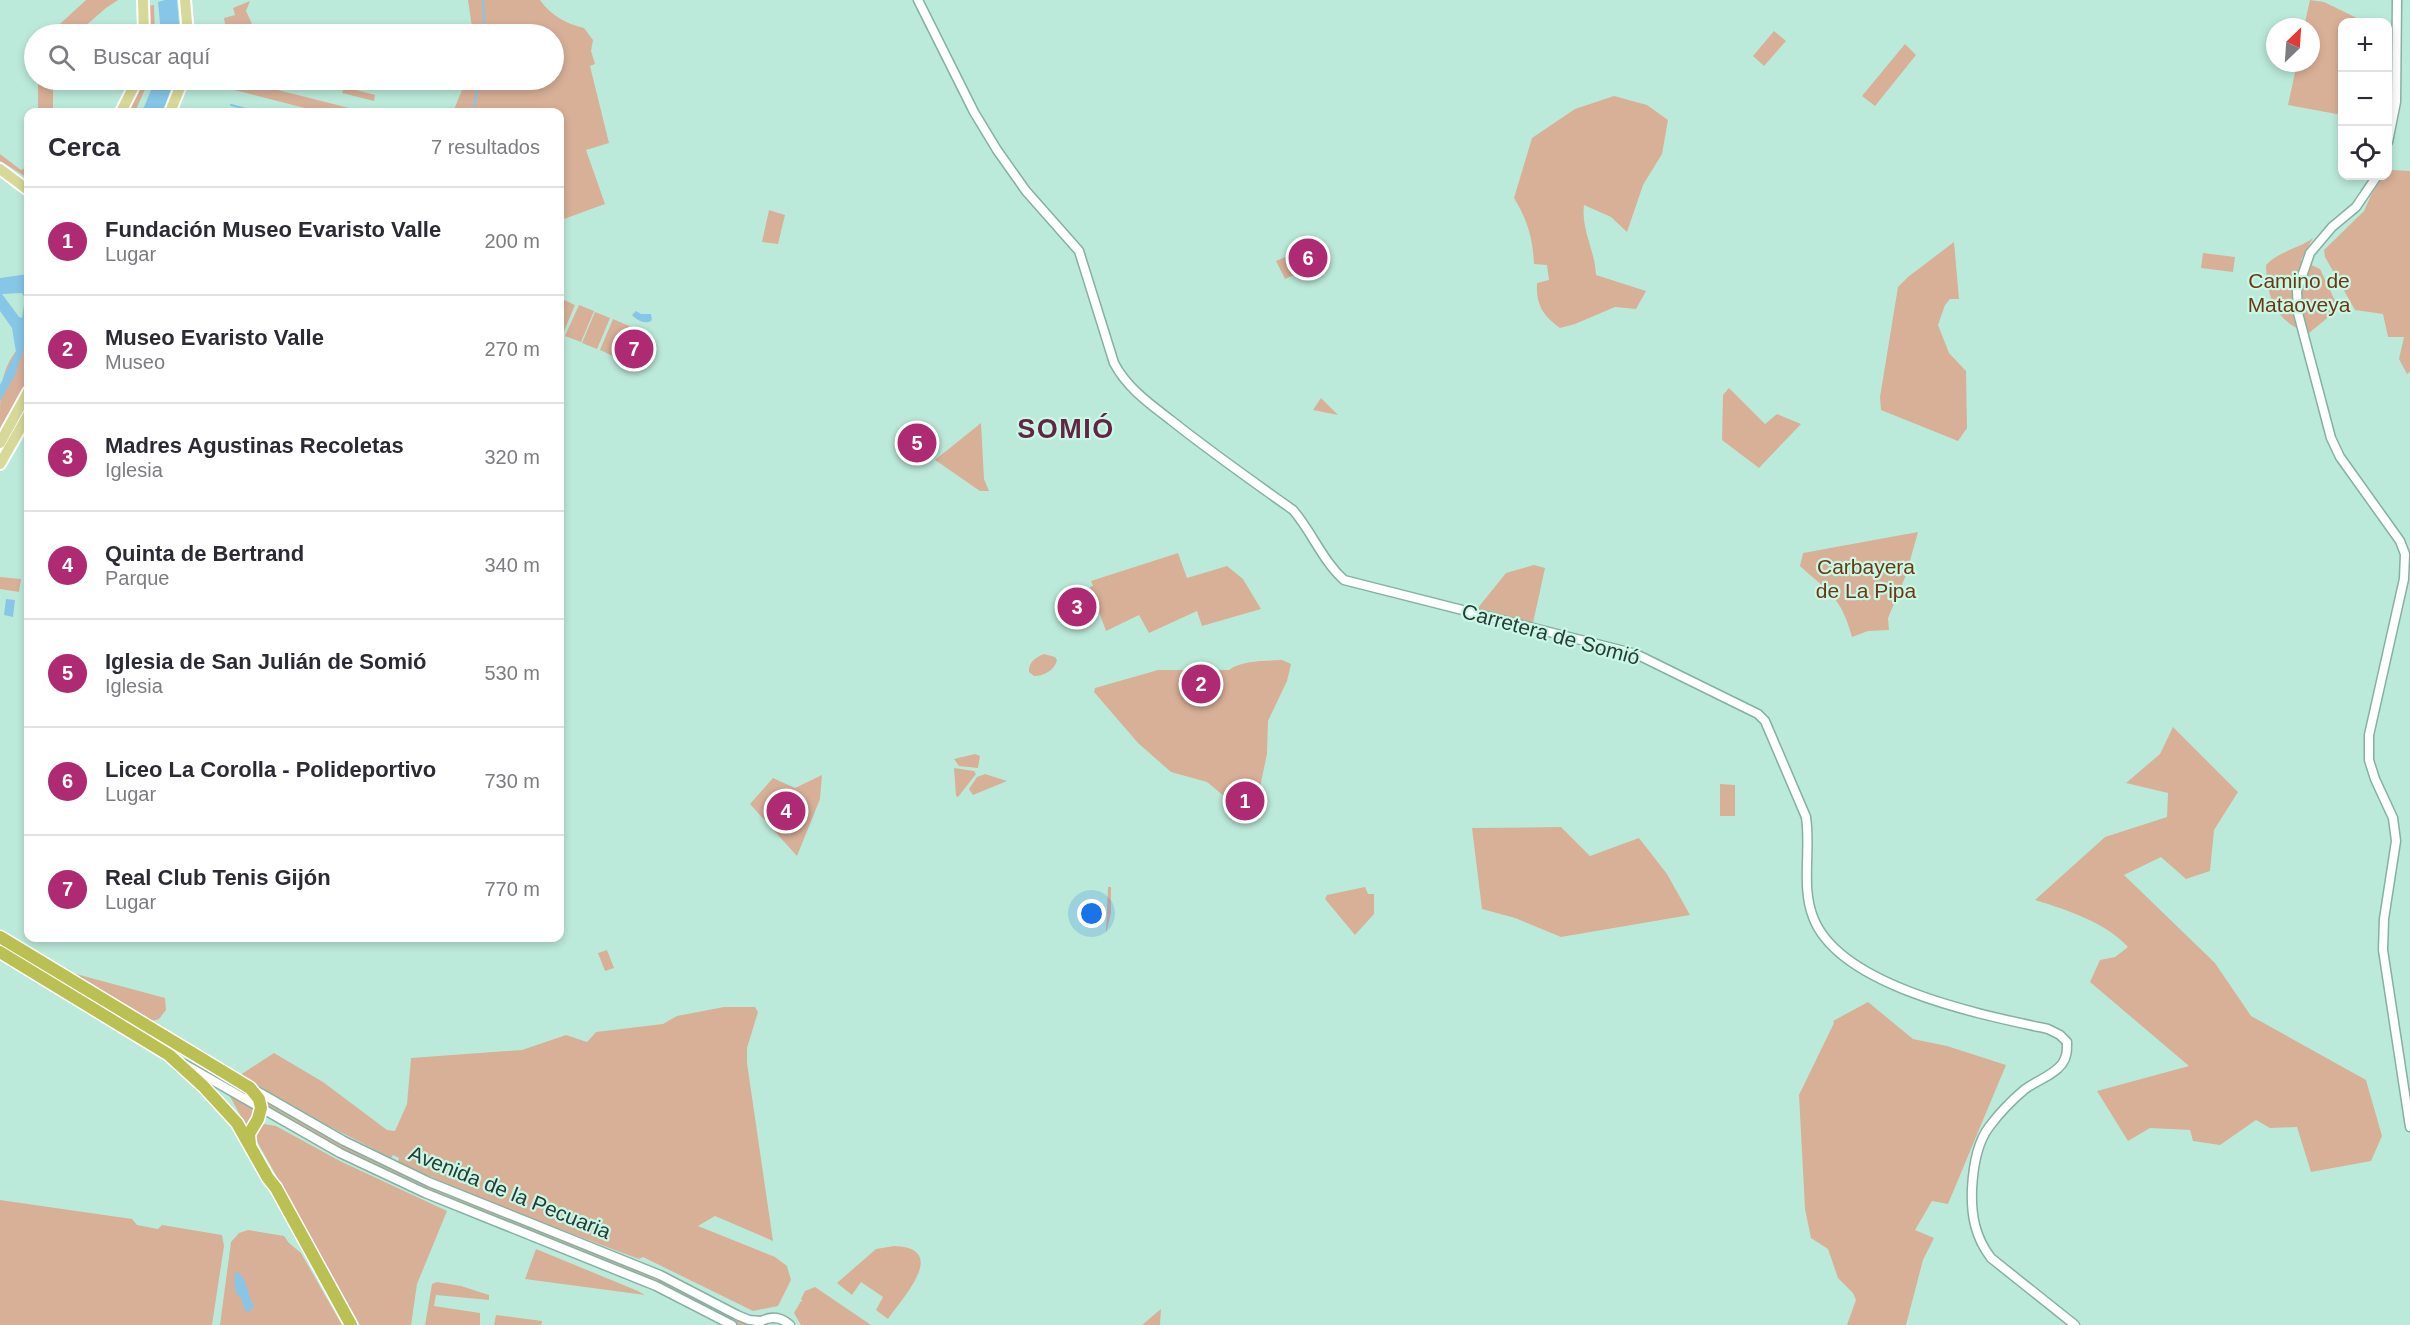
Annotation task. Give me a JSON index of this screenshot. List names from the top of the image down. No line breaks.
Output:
{"streets":{"highway":["Avenida de la Pecuaria"],"street":["Carretera de Somió"]},"districts":["SOMIÓ"],"parks":["Camino de Mataoveya","Carbayera de La Pipa"],"north":"top right","page":{"map_buttons":["+","−"],"search":"Buscar aquí","heading":["Cerca","7 resultados"],"list":[{"mark":"1","name":"Fundación Museo Evaristo Valle","note":"Lugar","value":"200 m"},{"mark":"2","name":"Museo Evaristo Valle","note":"Museo","value":"270 m"},{"mark":"3","name":"Madres Agustinas Recoletas","note":"Iglesia","value":"320 m"},{"mark":"4","name":"Quinta de Bertrand","note":"Parque","value":"340 m"},{"mark":"5","name":"Iglesia de San Julián de Somió","note":"Iglesia","value":"530 m"},{"mark":"6","name":"Liceo La Corolla - Polideportivo","note":"Lugar","value":"730 m"},{"mark":"7","name":"Real Club Tenis Gijón","note":"Lugar","value":"770 m"}],"pins":["6","7","5","3","2","1","4"]}}
